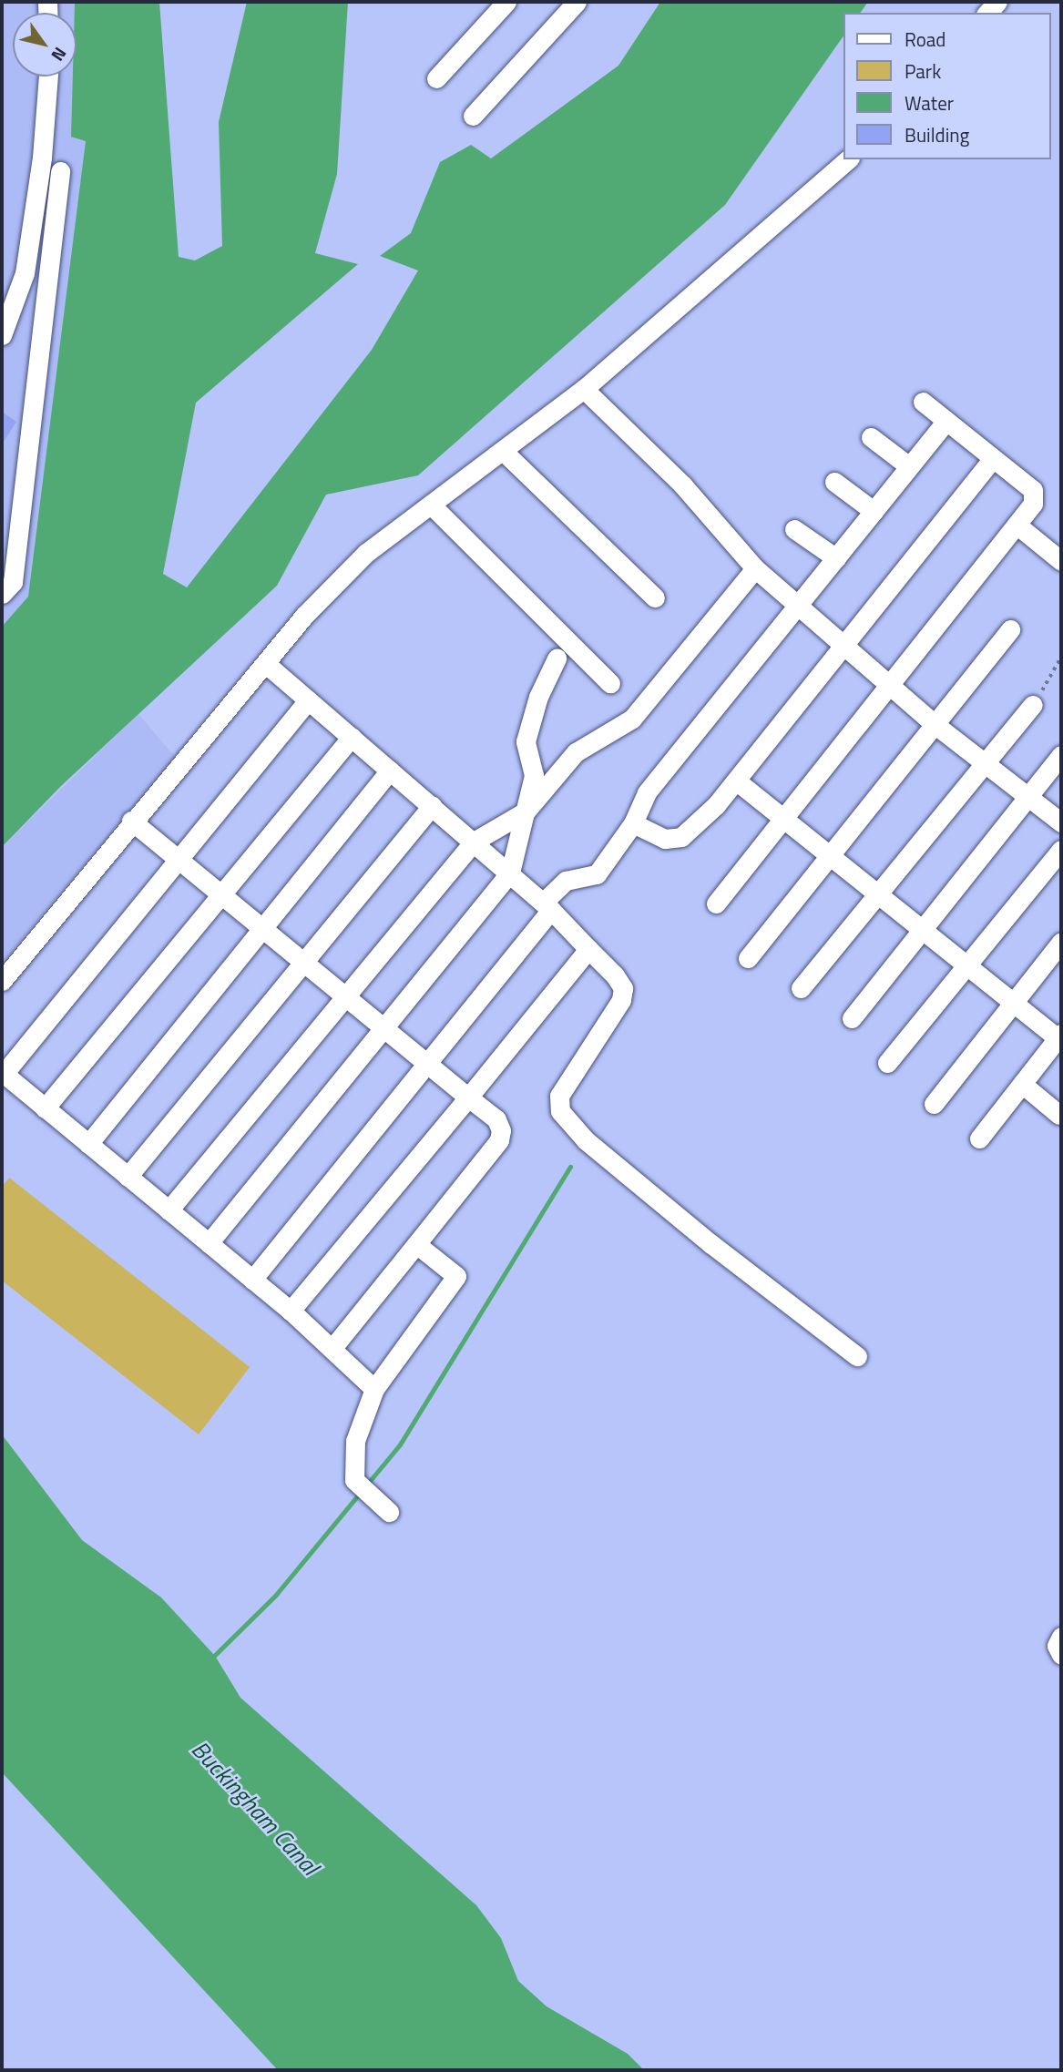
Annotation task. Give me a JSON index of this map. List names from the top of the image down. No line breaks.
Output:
{"water":["Buckingham Canal"],"legend":["Road","Park","Water","Building"],"north":"bottom right"}
